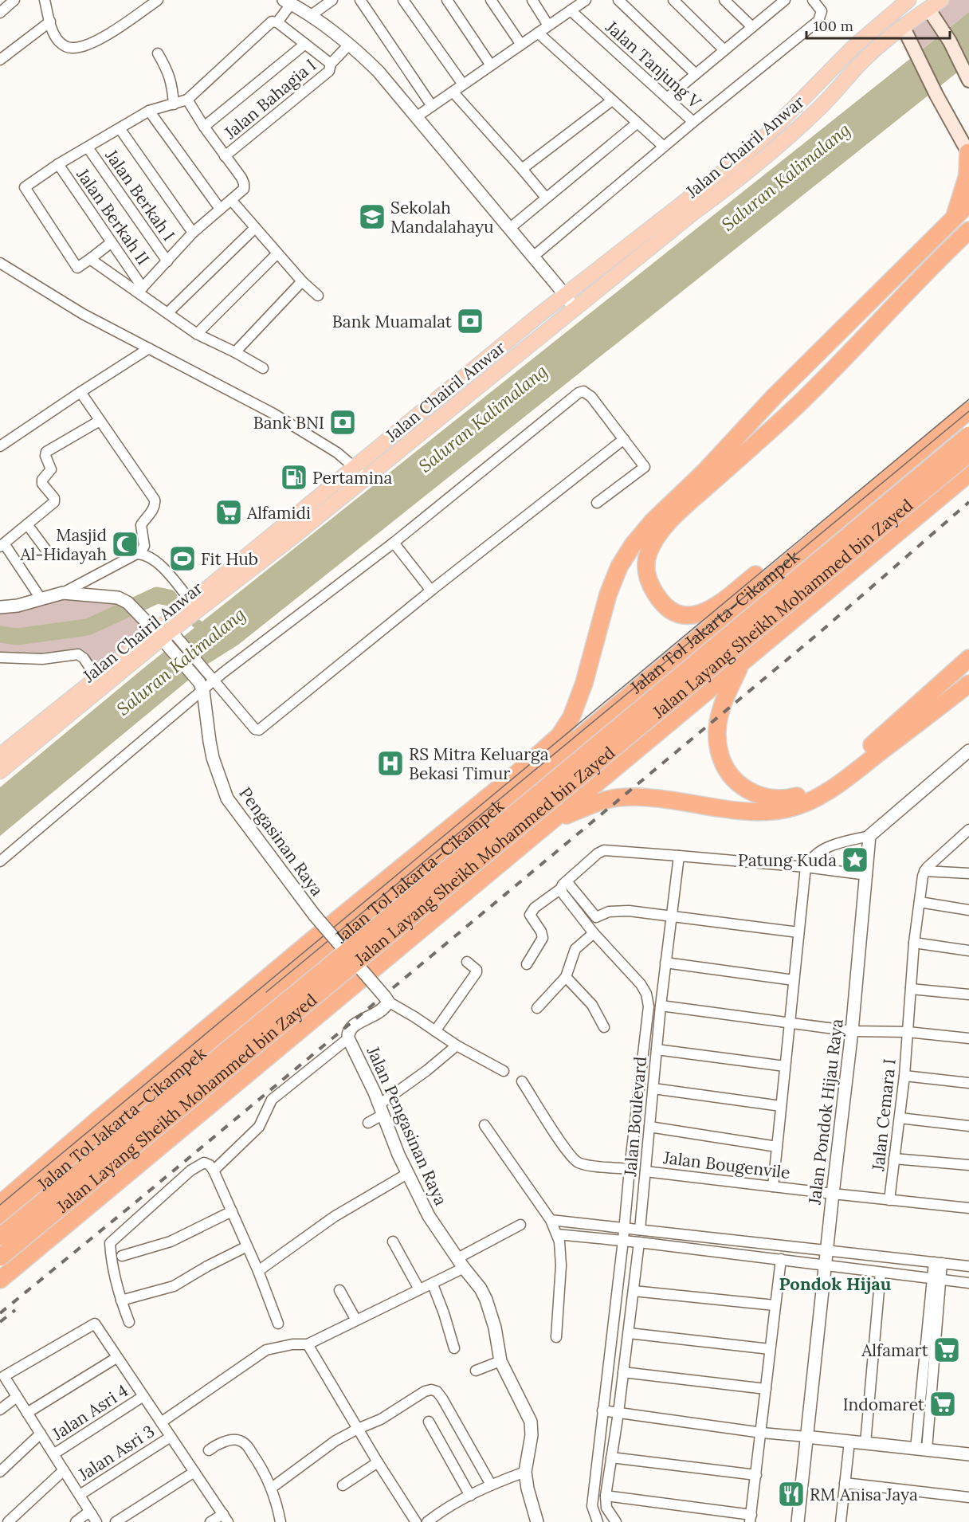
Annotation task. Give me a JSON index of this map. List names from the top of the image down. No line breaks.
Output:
{"streets":{"highway":["Jalan Layang Sheikh Mohammed bin Zayed","Jalan Tol Jakarta–Cikampek"],"main road":["Jalan Chairil Anwar"],"street":["Jalan Tanjung V","Jalan Bahagia I","Jalan Berkah I","Jalan Berkah II","Pengasinan Raya","Jalan Pondok Hijau Raya","Jalan Cemara I","Jalan Boulevard","Jalan Pengasinan Raya","Jalan Bougenvile","Jalan Asri 4","Jalan Asri 3"]},"crossings":[["Pengasinan Raya","Jalan Pengasinan Raya"],["Jalan Pondok Hijau Raya","Jalan Bougenvile"],["Jalan Cemara I","Jalan Bougenvile"],["Jalan Boulevard","Jalan Bougenvile"]],"districts":["Pondok Hijau"],"water":["Saluran Kalimalang"],"places":{"school or university":["Sekolah Mandalahayu"],"bank":["Bank Muamalat","Bank BNI"],"fuel station":["Pertamina"],"supermarket":["Alfamidi","Alfamart","Indomaret"],"mosque":["Masjid Al-Hidayah"],"sports":["Fit Hub"],"hospital":["RS Mitra Keluarga Bekasi Timur"],"place":["Patung Kuda"],"restaurant":["RM Anisa Jaya"]},"scale_bar":"100 m"}
